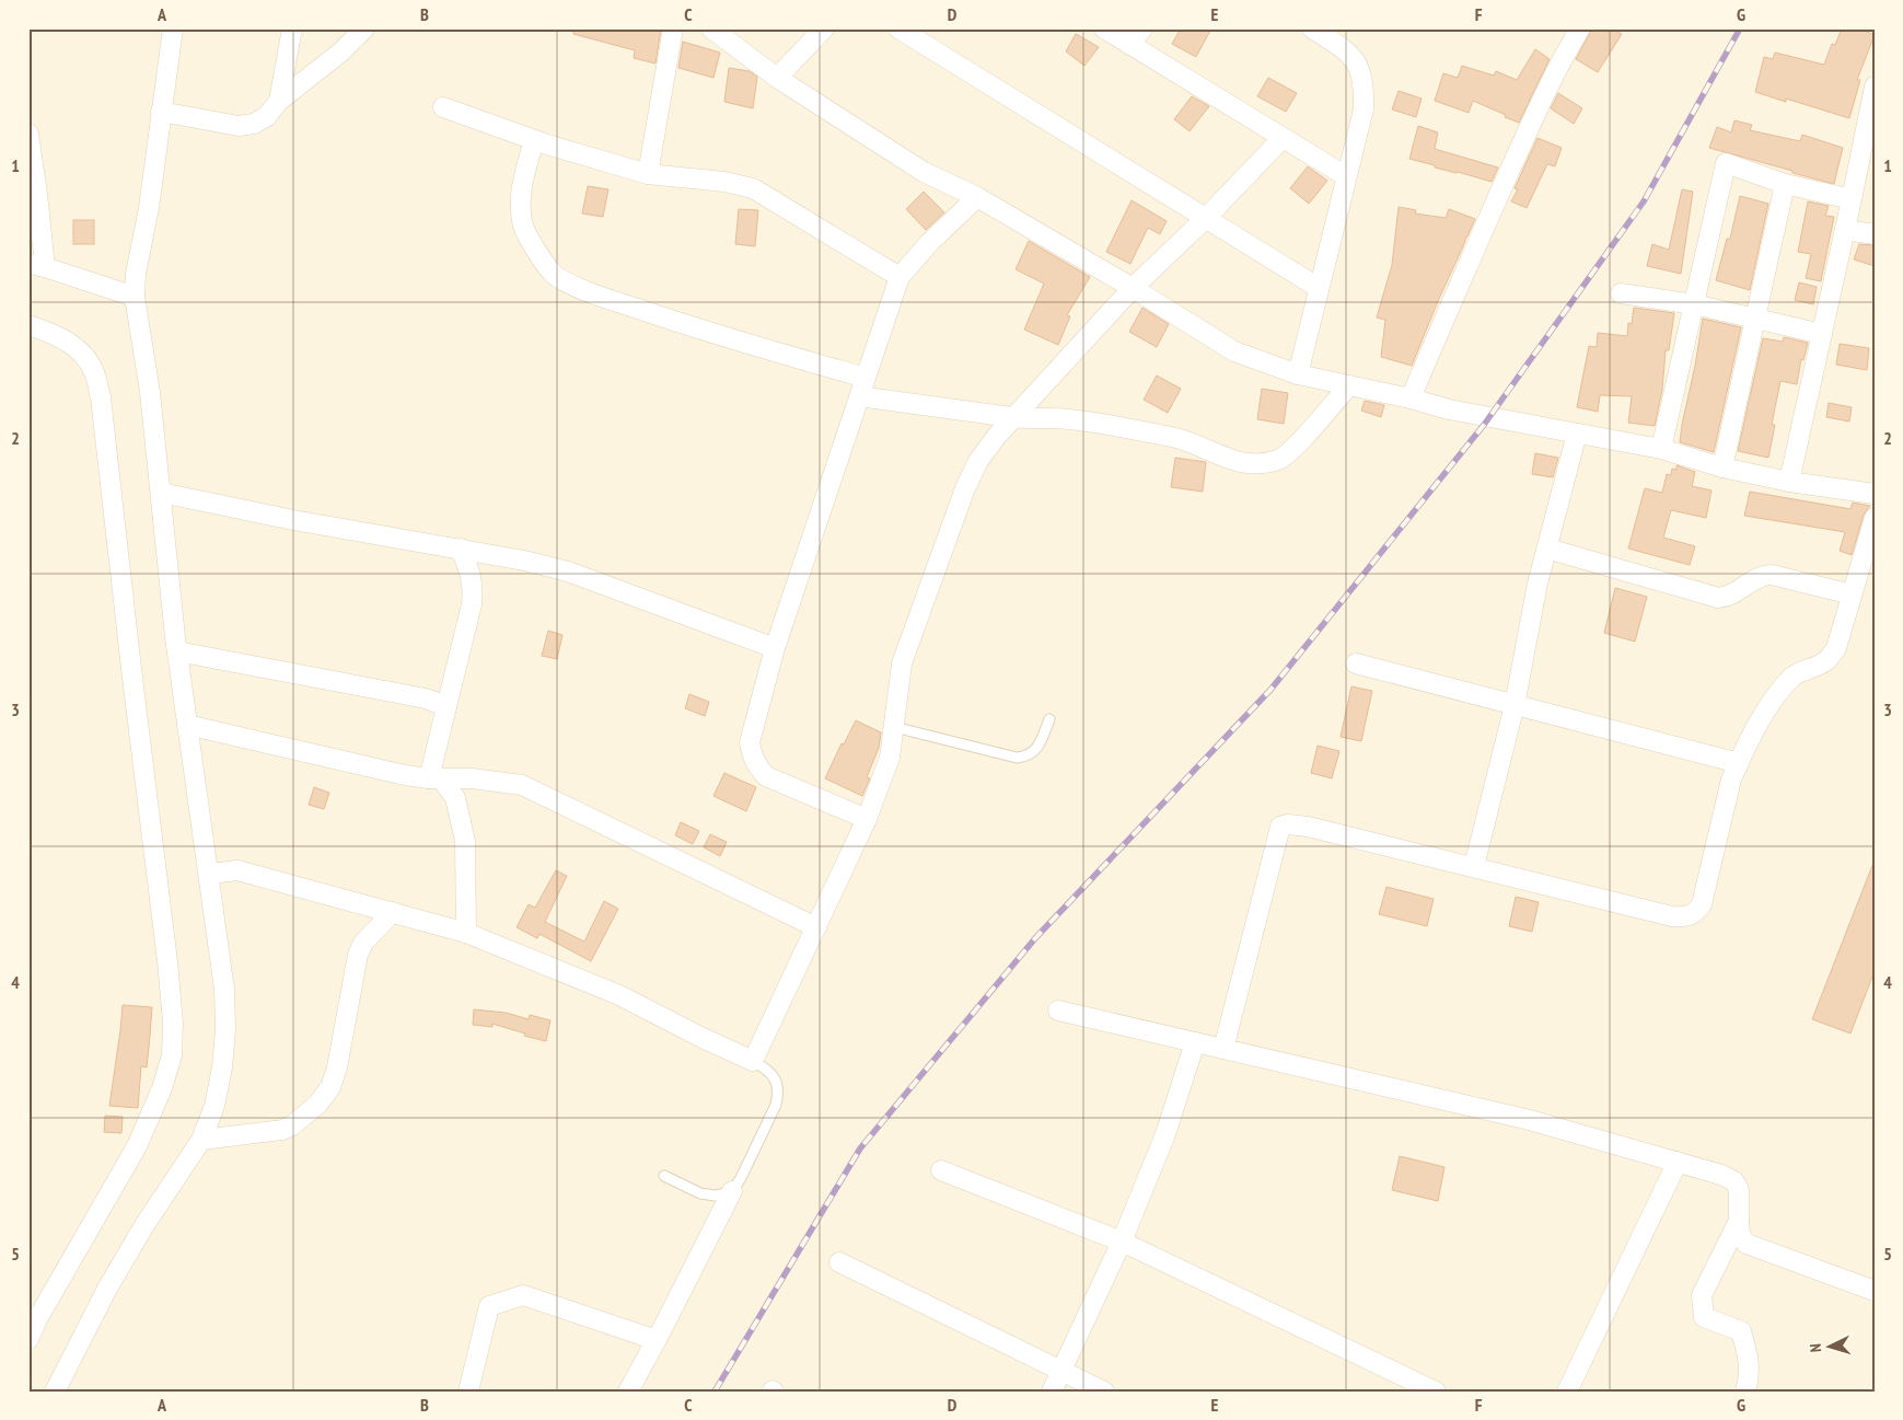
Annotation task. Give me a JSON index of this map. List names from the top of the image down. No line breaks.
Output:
{"north":"left","grid":{"columns":["A","B","C","D","E","F","G"],"rows":["1","2","3","4","5"]}}
